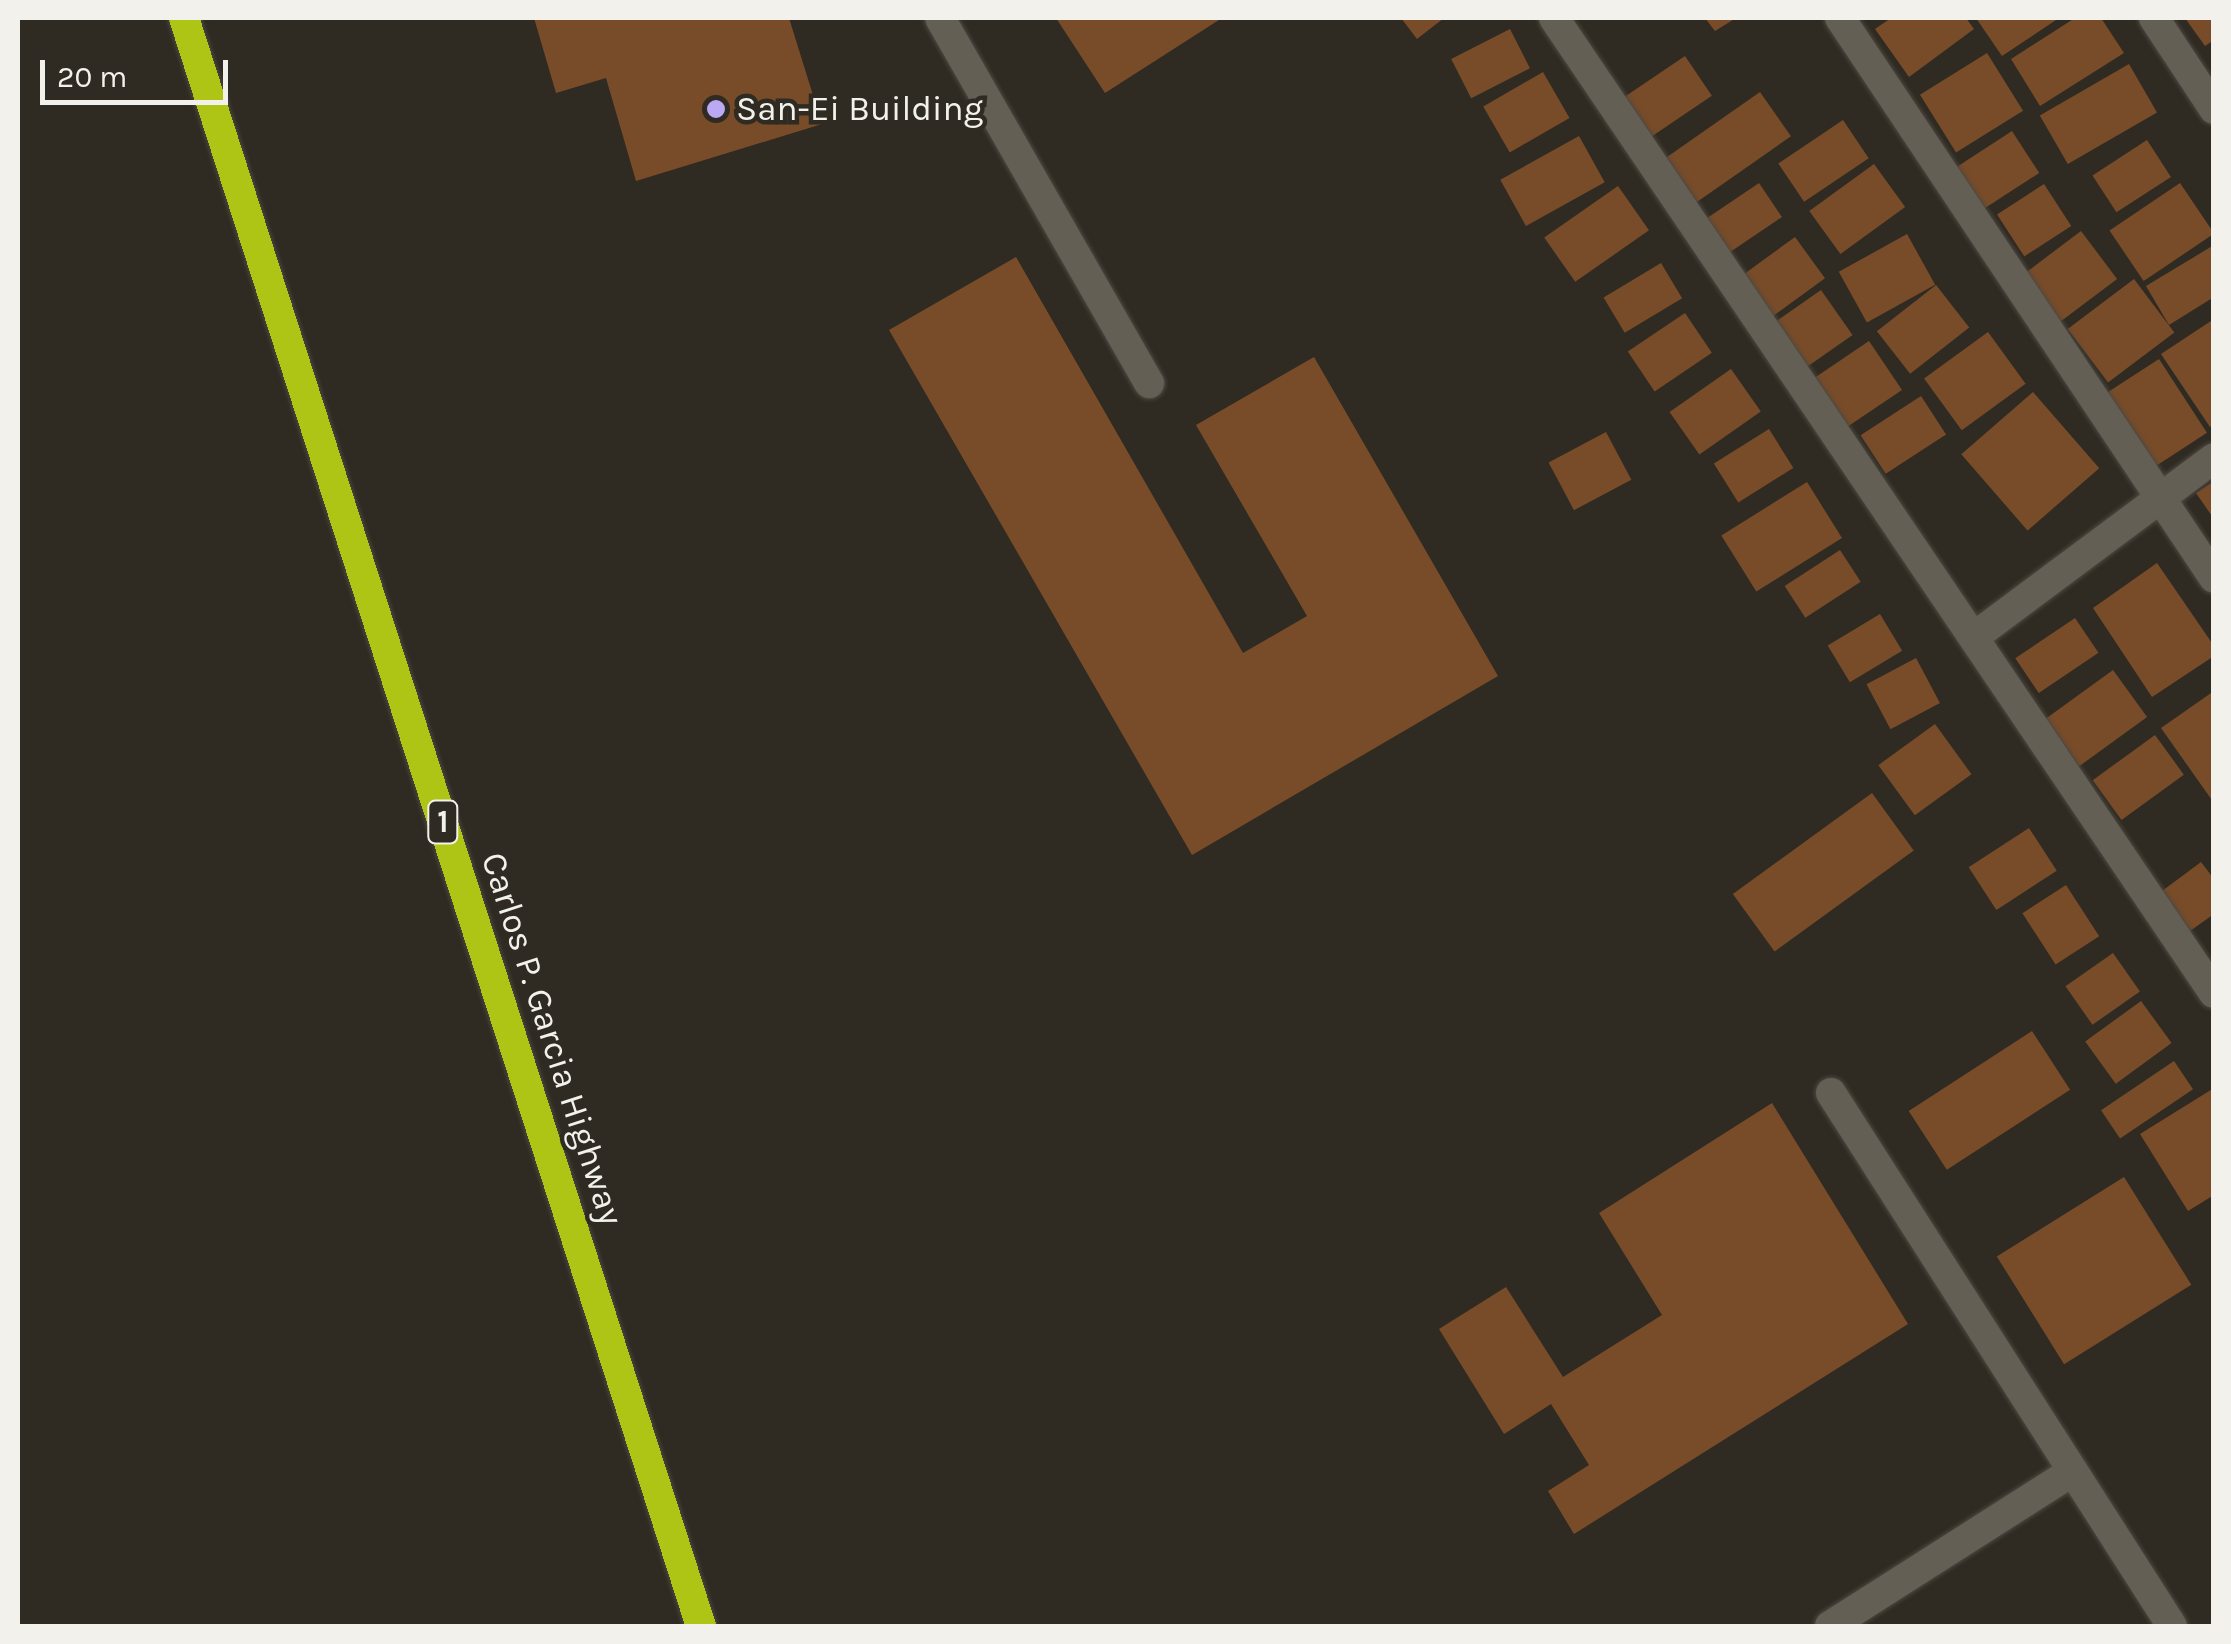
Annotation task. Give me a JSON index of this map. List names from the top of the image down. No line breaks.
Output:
{"streets":{"highway":["1","Carlos P. Garcia Highway"]},"places":["San-Ei Building"],"scale_bar":"20 m"}
